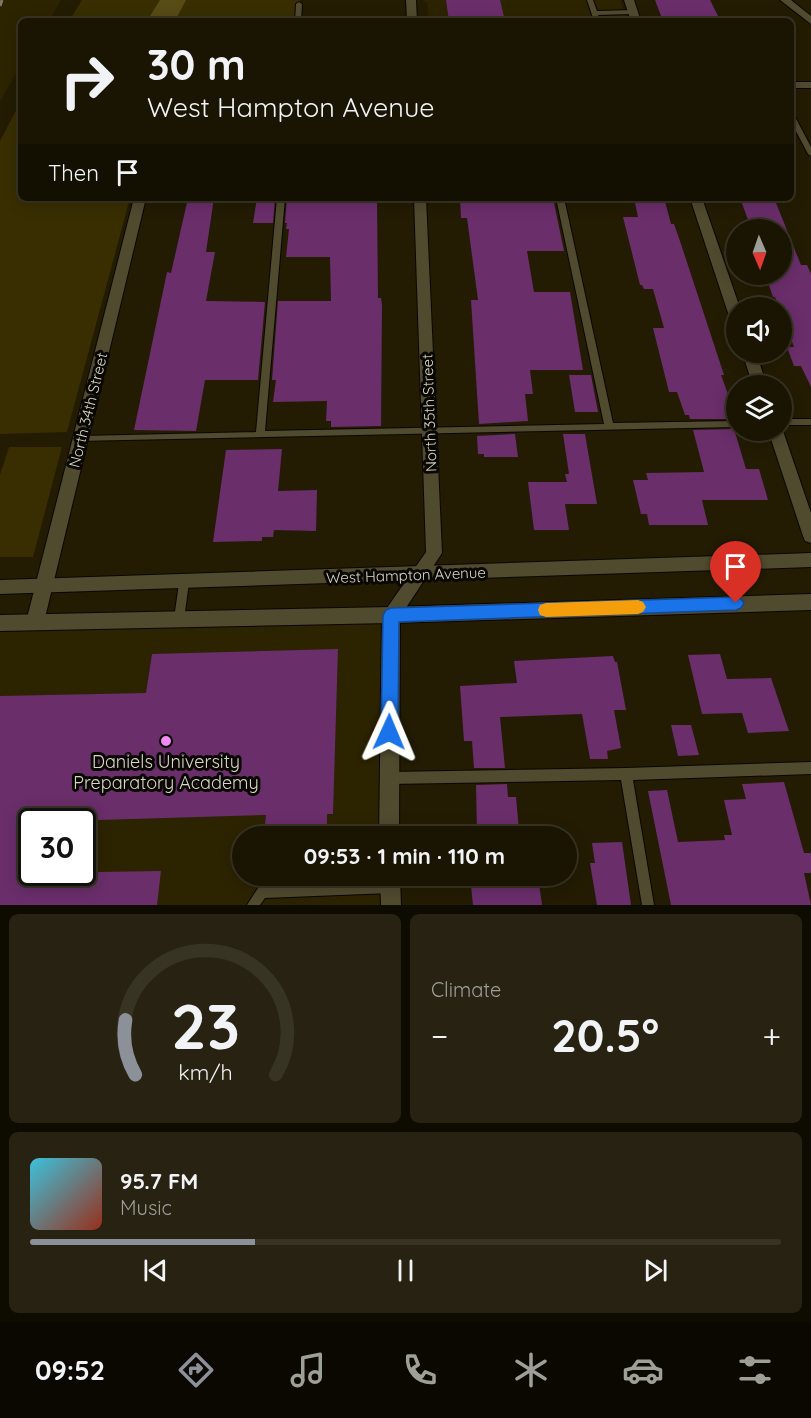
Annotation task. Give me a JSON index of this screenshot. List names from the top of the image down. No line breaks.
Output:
{"streets":{"street":["North 34th Street","North 35th Street","West Hampton Avenue"]},"crossings":[["North 34th Street","West Hampton Avenue"],["North 35th Street","West Hampton Avenue"]],"places":["Daniels University Preparatory Academy"],"north":"bottom","page":{"turn":["30 m","West Hampton Avenue"],"then":"Then","limit":"30","trip":"09:53 · 1 min · 110 m","tile":"Climate","heat":["−","20.5°","+"],"song":["95.7 FM","Music"],"tabs":"09:52","gauge":["23","km/h"]}}
